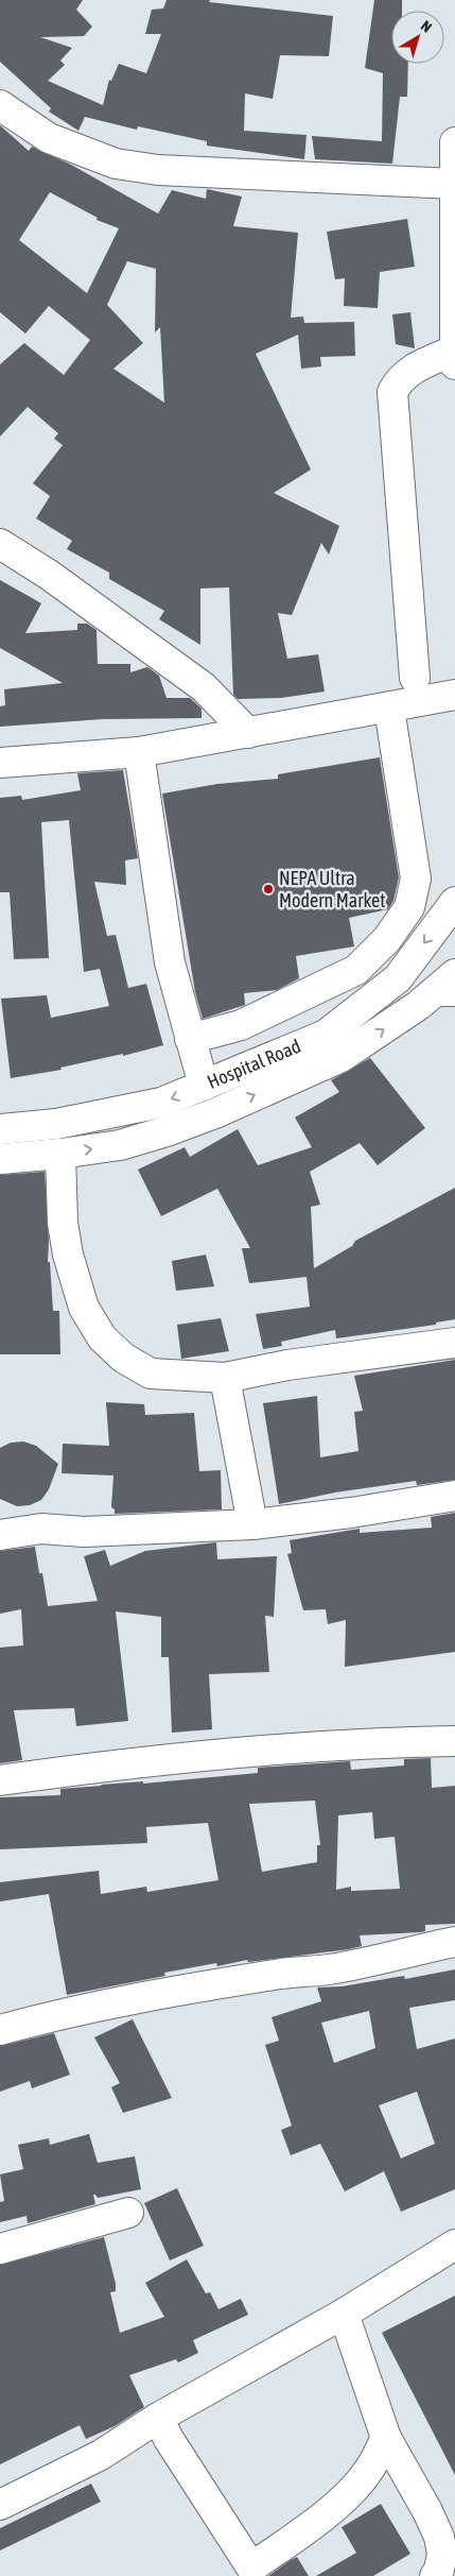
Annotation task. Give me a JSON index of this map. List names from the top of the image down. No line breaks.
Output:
{"streets":{"street":["Hospital Road"]},"places":["NEPA Ultra Modern Market"],"north":"top right"}
